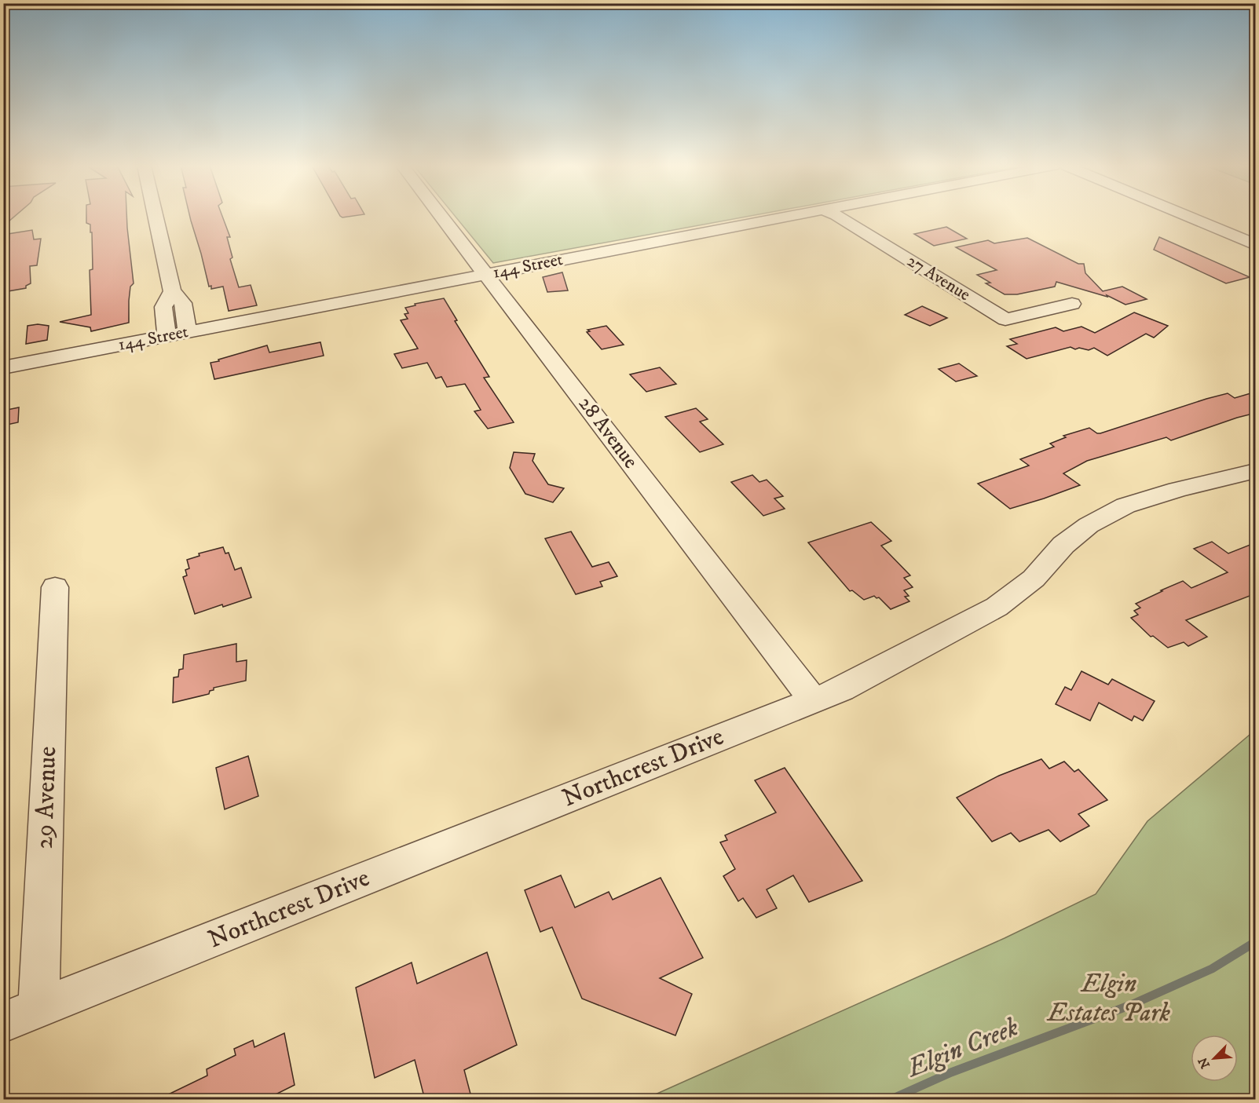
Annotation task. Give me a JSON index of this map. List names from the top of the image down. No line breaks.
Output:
{"streets":{"street":["144 Street","27 Avenue","28 Avenue","Northcrest Drive","29 Avenue"]},"crossings":[["144 Street","28 Avenue"],["28 Avenue","Northcrest Drive"],["Northcrest Drive","29 Avenue"]],"water":["Elgin Creek"],"parks":["Elgin Estates Park"],"north":"bottom left"}
